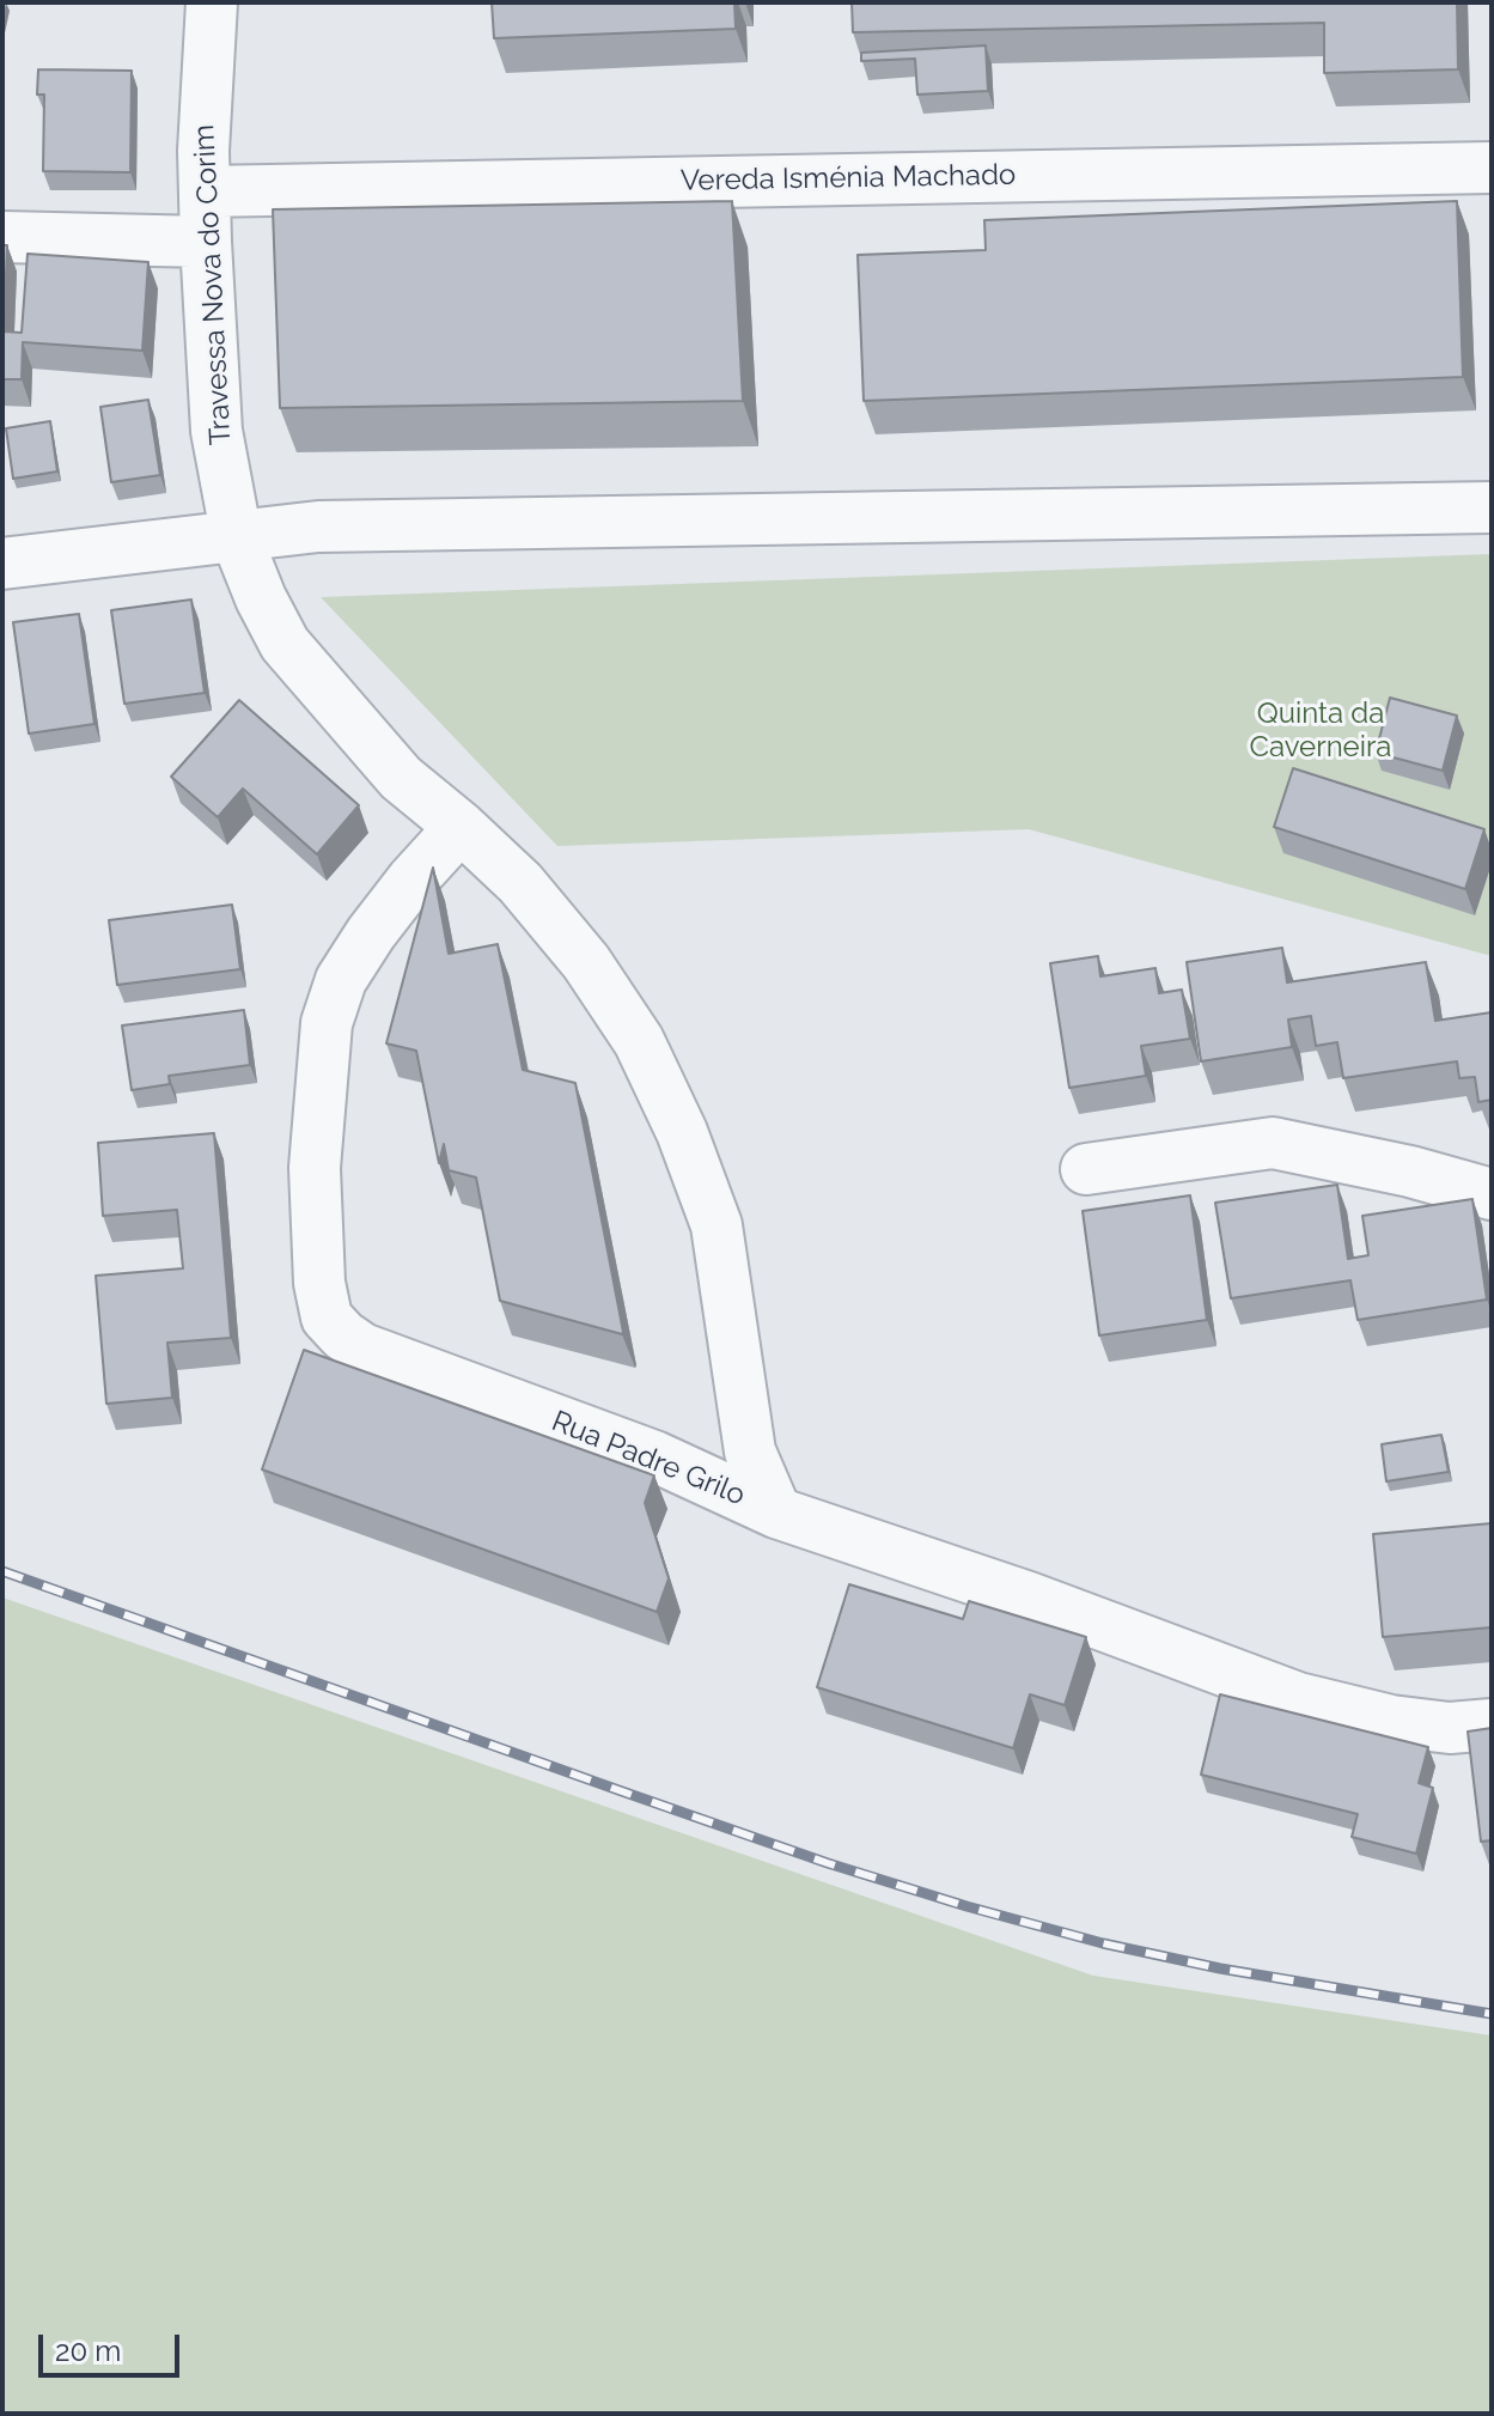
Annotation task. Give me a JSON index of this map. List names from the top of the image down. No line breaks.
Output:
{"streets":{"street":["Vereda Isménia Machado","Travessa Nova do Corim","Rua Padre Grilo"]},"crossings":[["Vereda Isménia Machado","Travessa Nova do Corim"],["Travessa Nova do Corim","Rua Padre Grilo"]],"parks":["Quinta da Caverneira"],"scale_bar":"20 m"}
